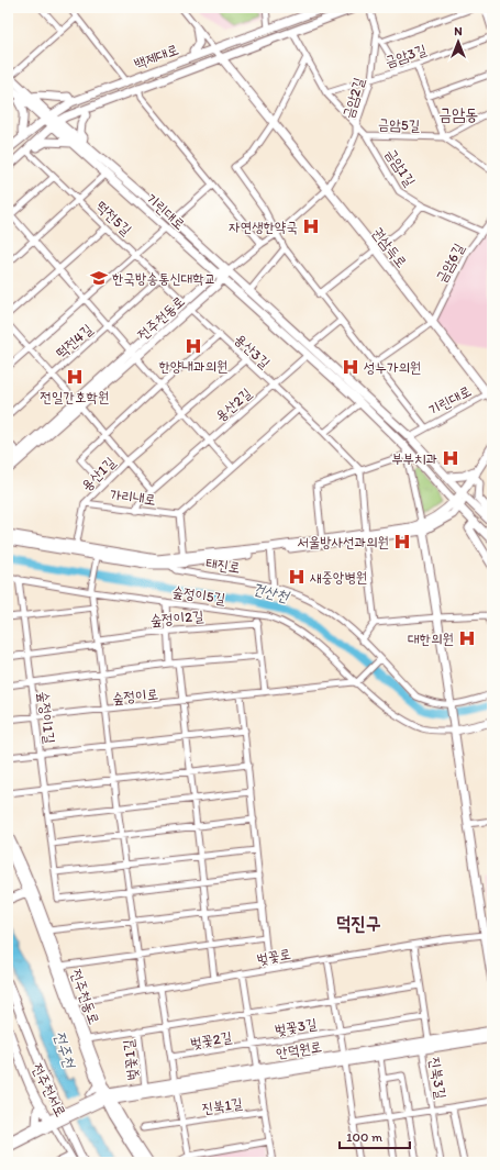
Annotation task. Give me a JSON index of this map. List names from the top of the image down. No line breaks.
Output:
{"streets":{"street":["금암3길","백제대로","금암2길","금암5길","금암1길","기린대로","떡전5길","권삼득로","금암6길","전주천동로","떡전4길","용산3길","용산2길","용산1길","가리내로","태진로","숲정이5길","숲정이2길","숲정이로","숲정이1길","벚꽃로","벚꽃3길","벚꽃2길","안덕원로","벚꽃1길","진북3길","전주천서로","진북1길"]},"crossings":[["금암3길","금암2길"],["금암3길","금암5길"],["백제대로","기린대로"],["백제대로","떡전5길"],["백제대로","권삼득로"],["금암2길","금암5길"],["금암2길","권삼득로"],["금암5길","금암1길"],["금암1길","금암6길"],["기린대로","권삼득로"],["기린대로","전주천동로"],["기린대로","떡전4길"],["떡전5길","전주천동로"],["떡전5길","떡전4길"],["떡전5길","용산3길"],["권삼득로","금암6길"],["전주천동로","떡전4길"],["전주천동로","용산3길"],["전주천동로","용산2길"],["전주천동로","용산1길"],["전주천동로","벚꽃로"],["전주천동로","안덕원로"],["전주천동로","벚꽃1길"],["떡전4길","용산2길"],["떡전4길","용산1길"],["용산3길","용산2길"],["용산2길","용산1길"],["용산1길","가리내로"],["숲정이5길","숲정이로"],["숲정이5길","숲정이1길"],["숲정이2길","숲정이1길"],["숲정이로","숲정이1길"],["벚꽃로","벚꽃3길"],["벚꽃로","벚꽃2길"],["벚꽃3길","벚꽃2길"],["벚꽃3길","안덕원로"],["벚꽃2길","안덕원로"],["벚꽃2길","벚꽃1길"],["벚꽃2길","진북1길"],["안덕원로","벚꽃1길"],["안덕원로","진북3길"],["안덕원로","진북1길"]],"districts":["금암동","덕진구"],"water":["건산천","전주천"],"places":{"hospital":["자연생한약국","한양내과의원","성누가의원","전일간호학원","부부치과","서울방사선과의원","새중앙병원","대한의원"],"school or university":["한국방송통신대학교"]},"scale_bar":"100 m","north":"top"}
